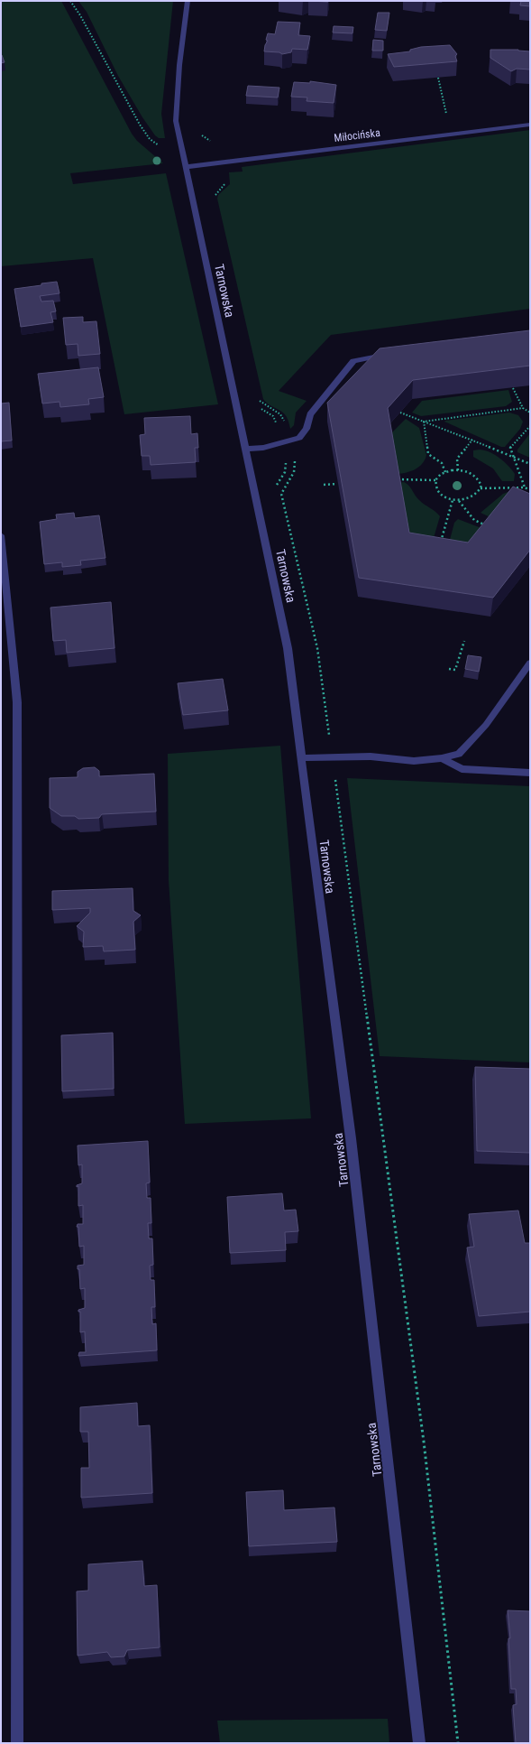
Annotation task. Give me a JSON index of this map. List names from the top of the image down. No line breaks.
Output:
{"streets":{"street":["Miłocińska","Tarnowska"]},"crossings":[["Miłocińska","Tarnowska"]]}
